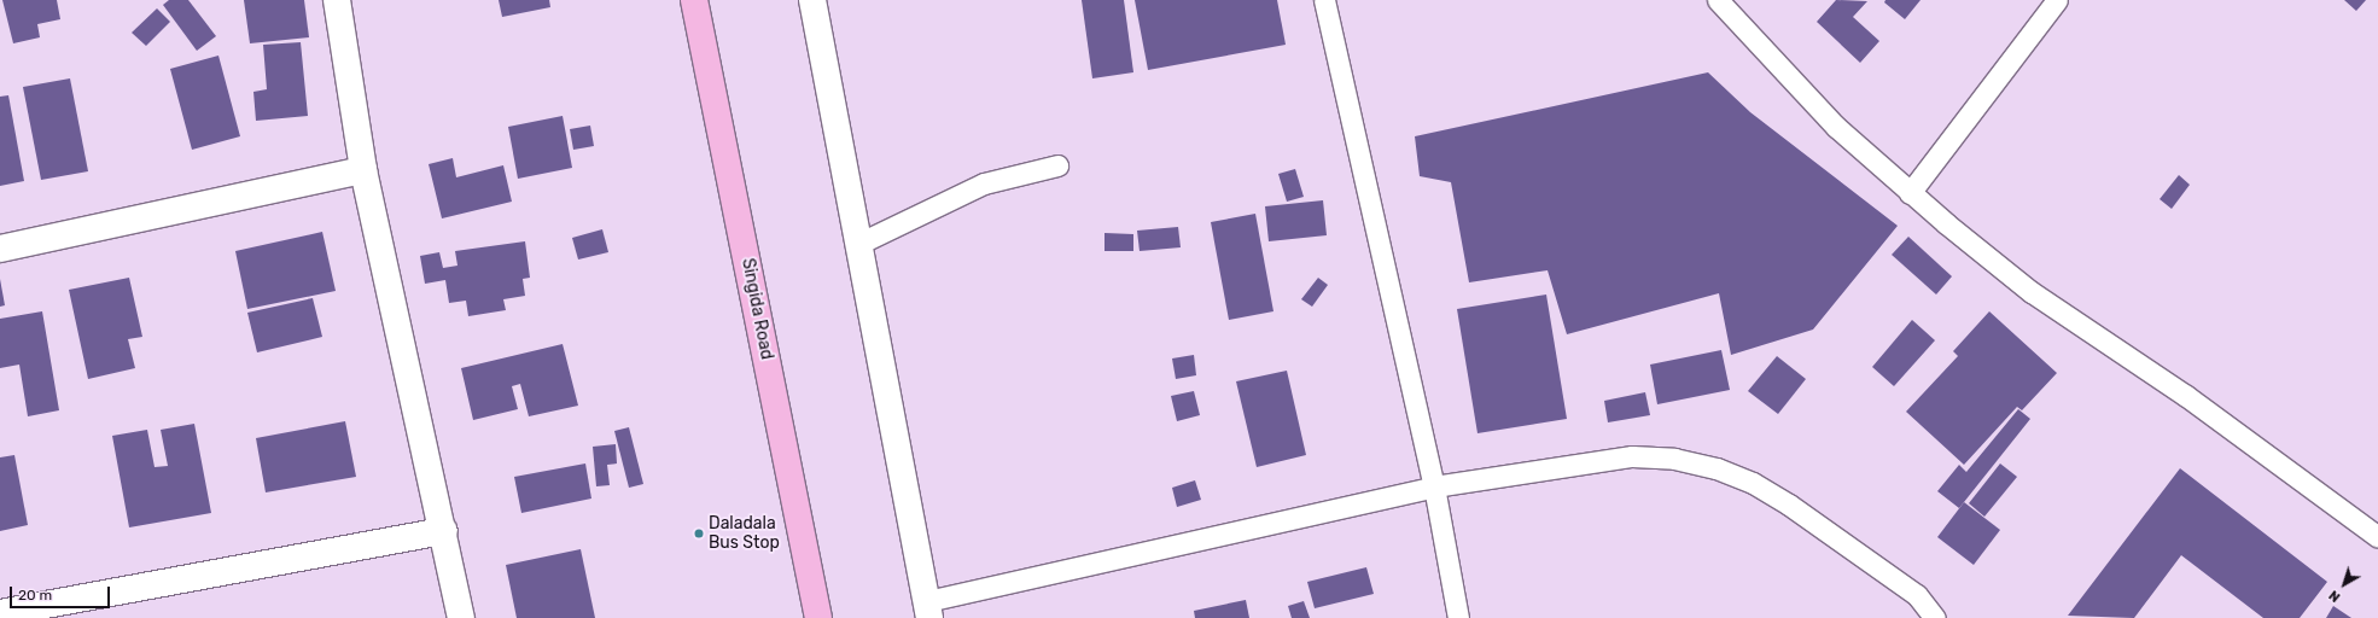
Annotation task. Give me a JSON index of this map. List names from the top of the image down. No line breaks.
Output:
{"streets":{"highway":["Singida Road"]},"places":["Daladala Bus Stop"],"scale_bar":"20 m","north":"bottom left"}
